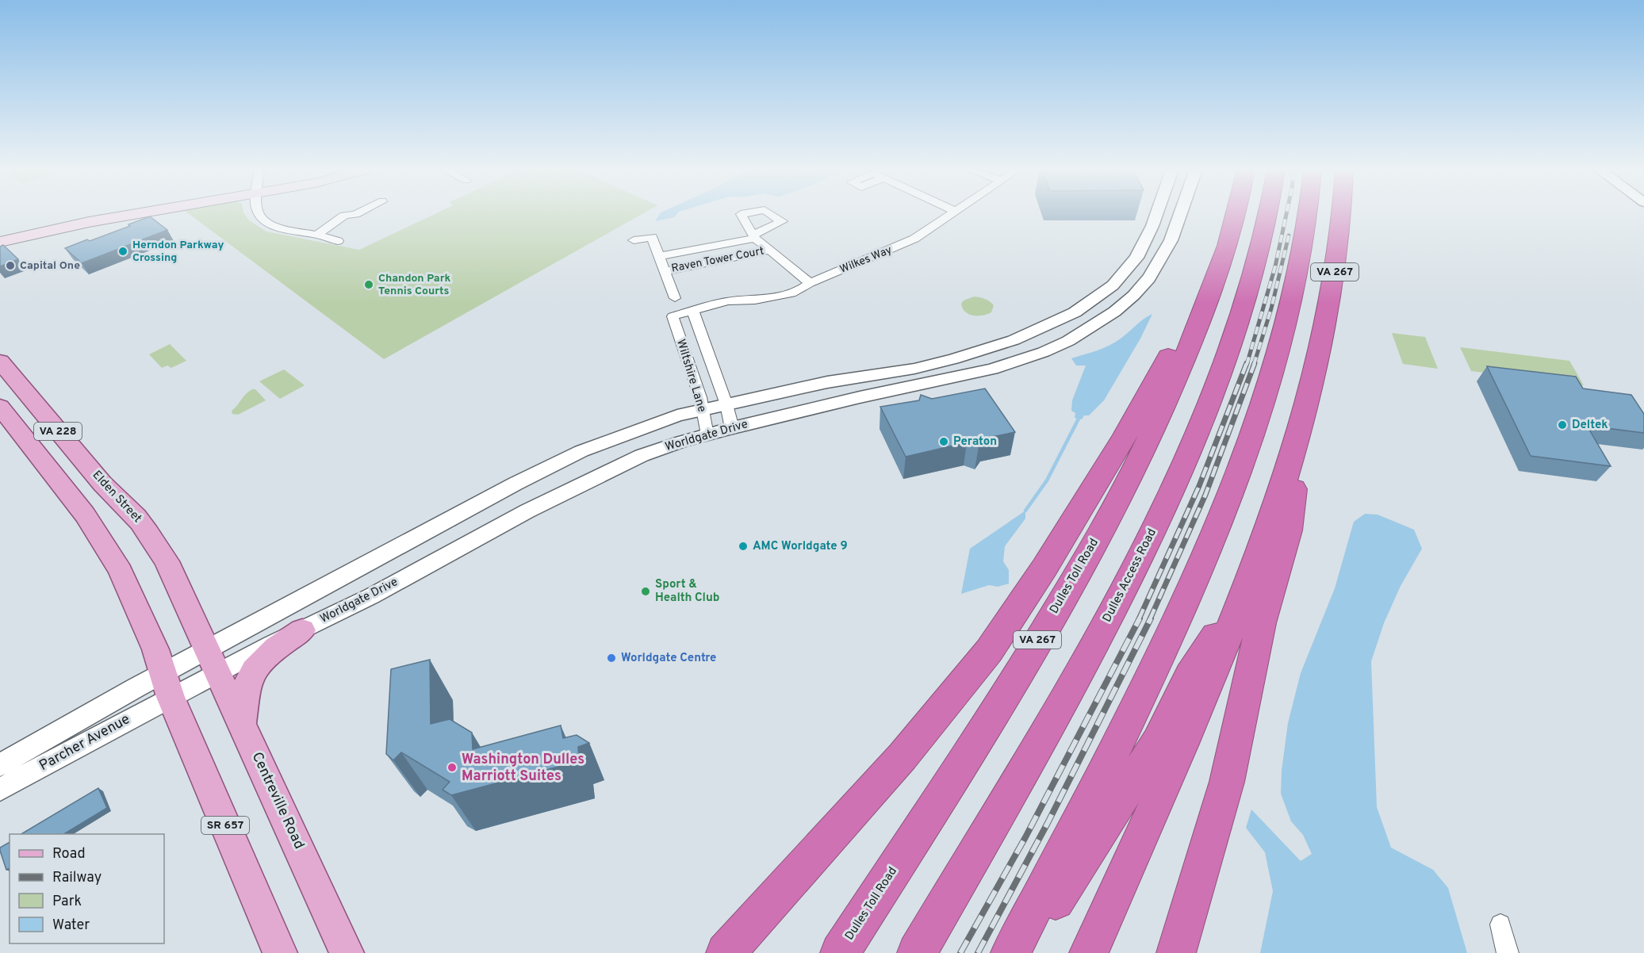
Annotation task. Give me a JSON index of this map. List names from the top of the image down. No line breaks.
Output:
{"streets":{"highway":["VA 267","Dulles Access Road","Dulles Toll Road"],"main road":["VA 228","Elden Street","Centreville Road","SR 657"],"street":["Raven Tower Court","Wilkes Way","Wiltshire Lane","Worldgate Drive","Parcher Avenue"]},"crossings":[["Raven Tower Court","Wilkes Way"],["Wilkes Way","Wiltshire Lane"],["Wiltshire Lane","Worldgate Drive"],["VA 228","SR 657"],["Worldgate Drive","Elden Street"],["Worldgate Drive","Parcher Avenue"],["Worldgate Drive","Centreville Road"],["Worldgate Drive","SR 657"],["Elden Street","Centreville Road"],["Parcher Avenue","SR 657"]],"places":["Herndon Parkway Crossing","Capital One","Chandon Park Tennis Courts","Deltek","Peraton","AMC Worldgate 9","Sport & Health Club","Worldgate Centre","Washington Dulles Marriott Suites"],"legend":["Road","Railway","Park","Water"]}
